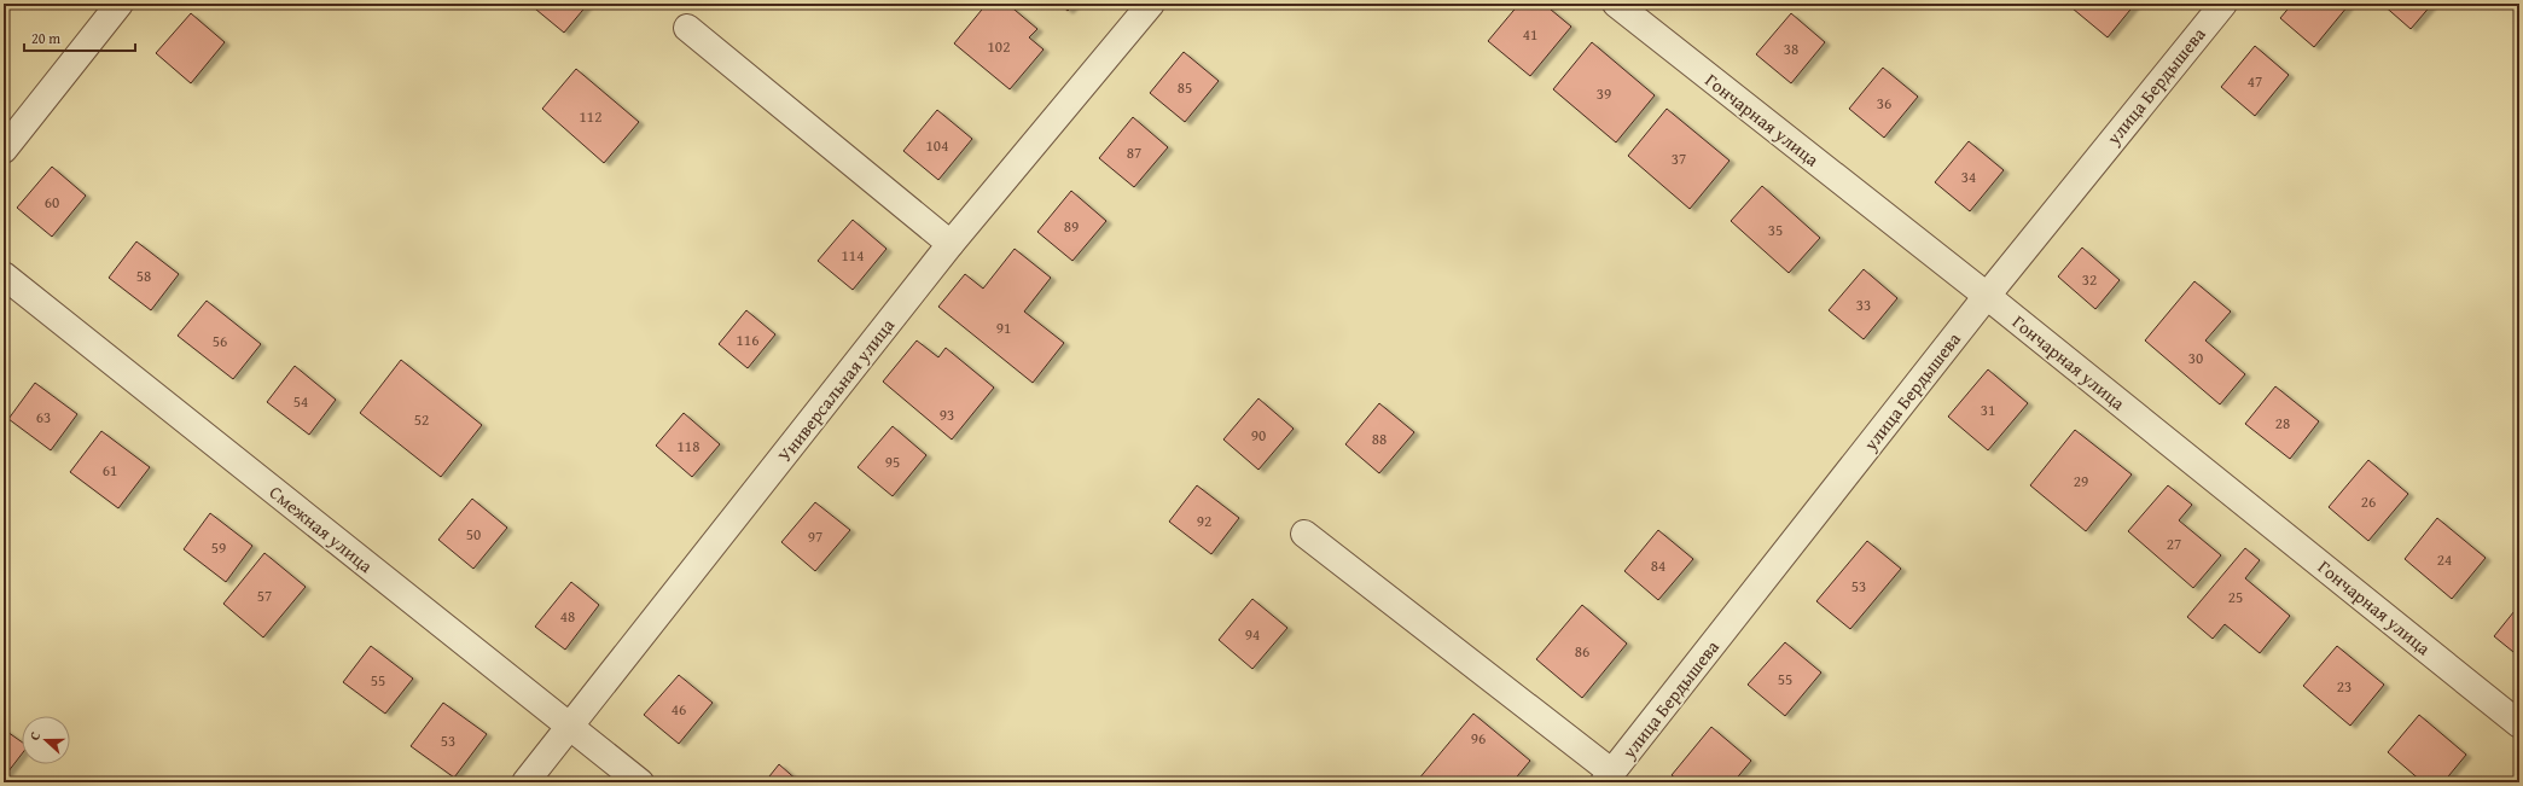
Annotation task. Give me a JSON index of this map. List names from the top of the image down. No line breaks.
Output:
{"streets":{"street":["улица Бердышева","Гончарная улица","Универсальная улица","Смежная улица"]},"crossings":[["улица Бердышева","Гончарная улица"],["Универсальная улица","Смежная улица"]],"house_numbers":["41","102","38","47","85","39","36","112","104","87","37","34","60","89","35","114","58","32","33","91","116","56","30","54","31","93","63","52","28","90","88","118","95","61","29","26","92","50","97","27","59","24","84","53","57","25","48","94","86","55","55","23","46","96","53"],"scale_bar":"20 m","north":"left"}
